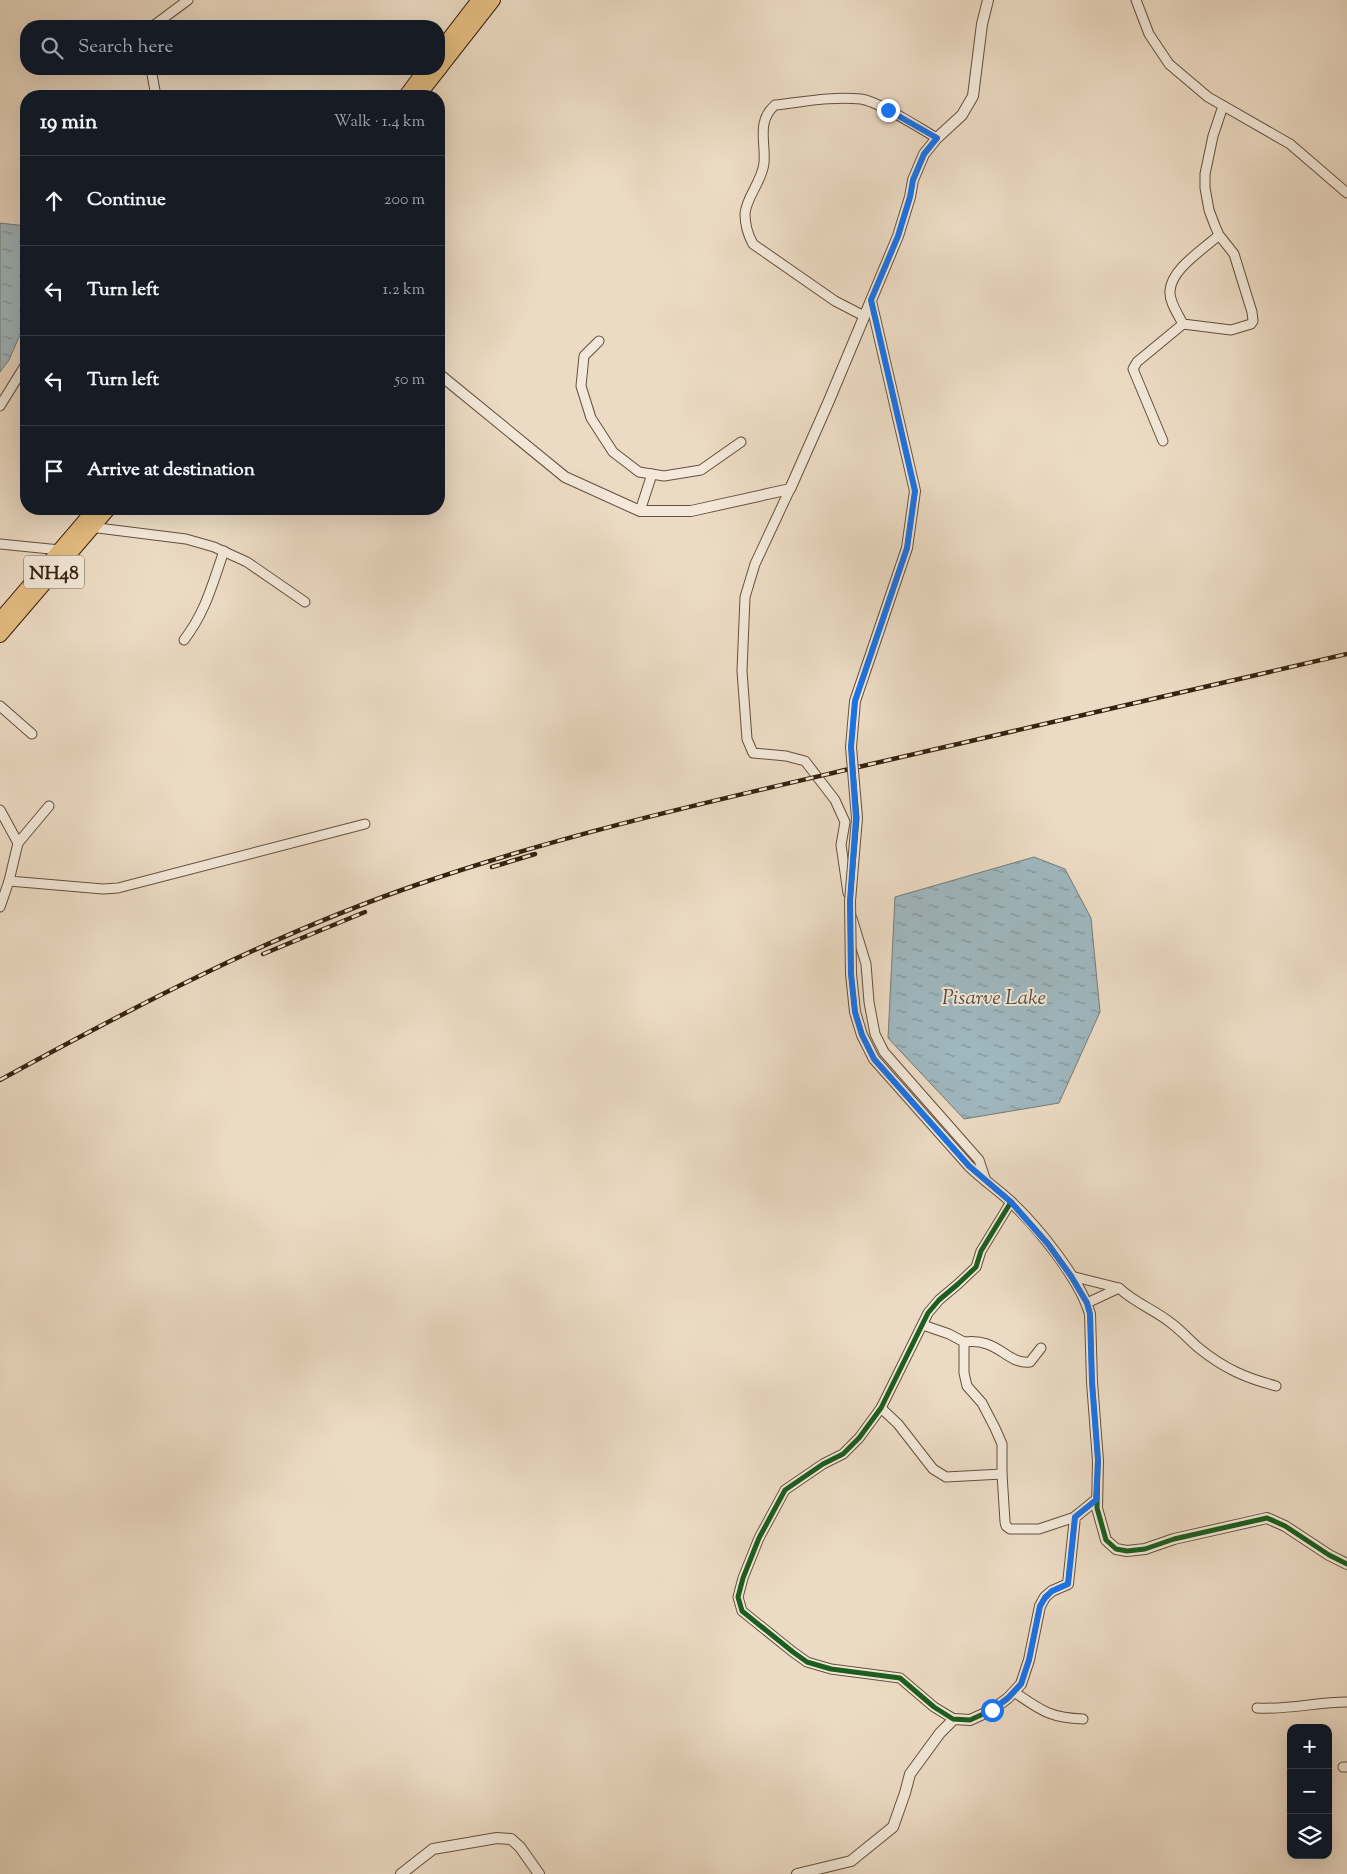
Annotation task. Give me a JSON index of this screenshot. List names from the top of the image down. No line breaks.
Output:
{"streets":{"highway":["NH48"]},"water":["Pisarve Lake"],"page":{"search":"Search here","heading":["19 min","Walk · 1.4 km"],"list":[["Continue","200 m"],["Turn left","1.2 km"],["Turn left","50 m"],"Arrive at destination"],"map_buttons":["+","−"]}}
